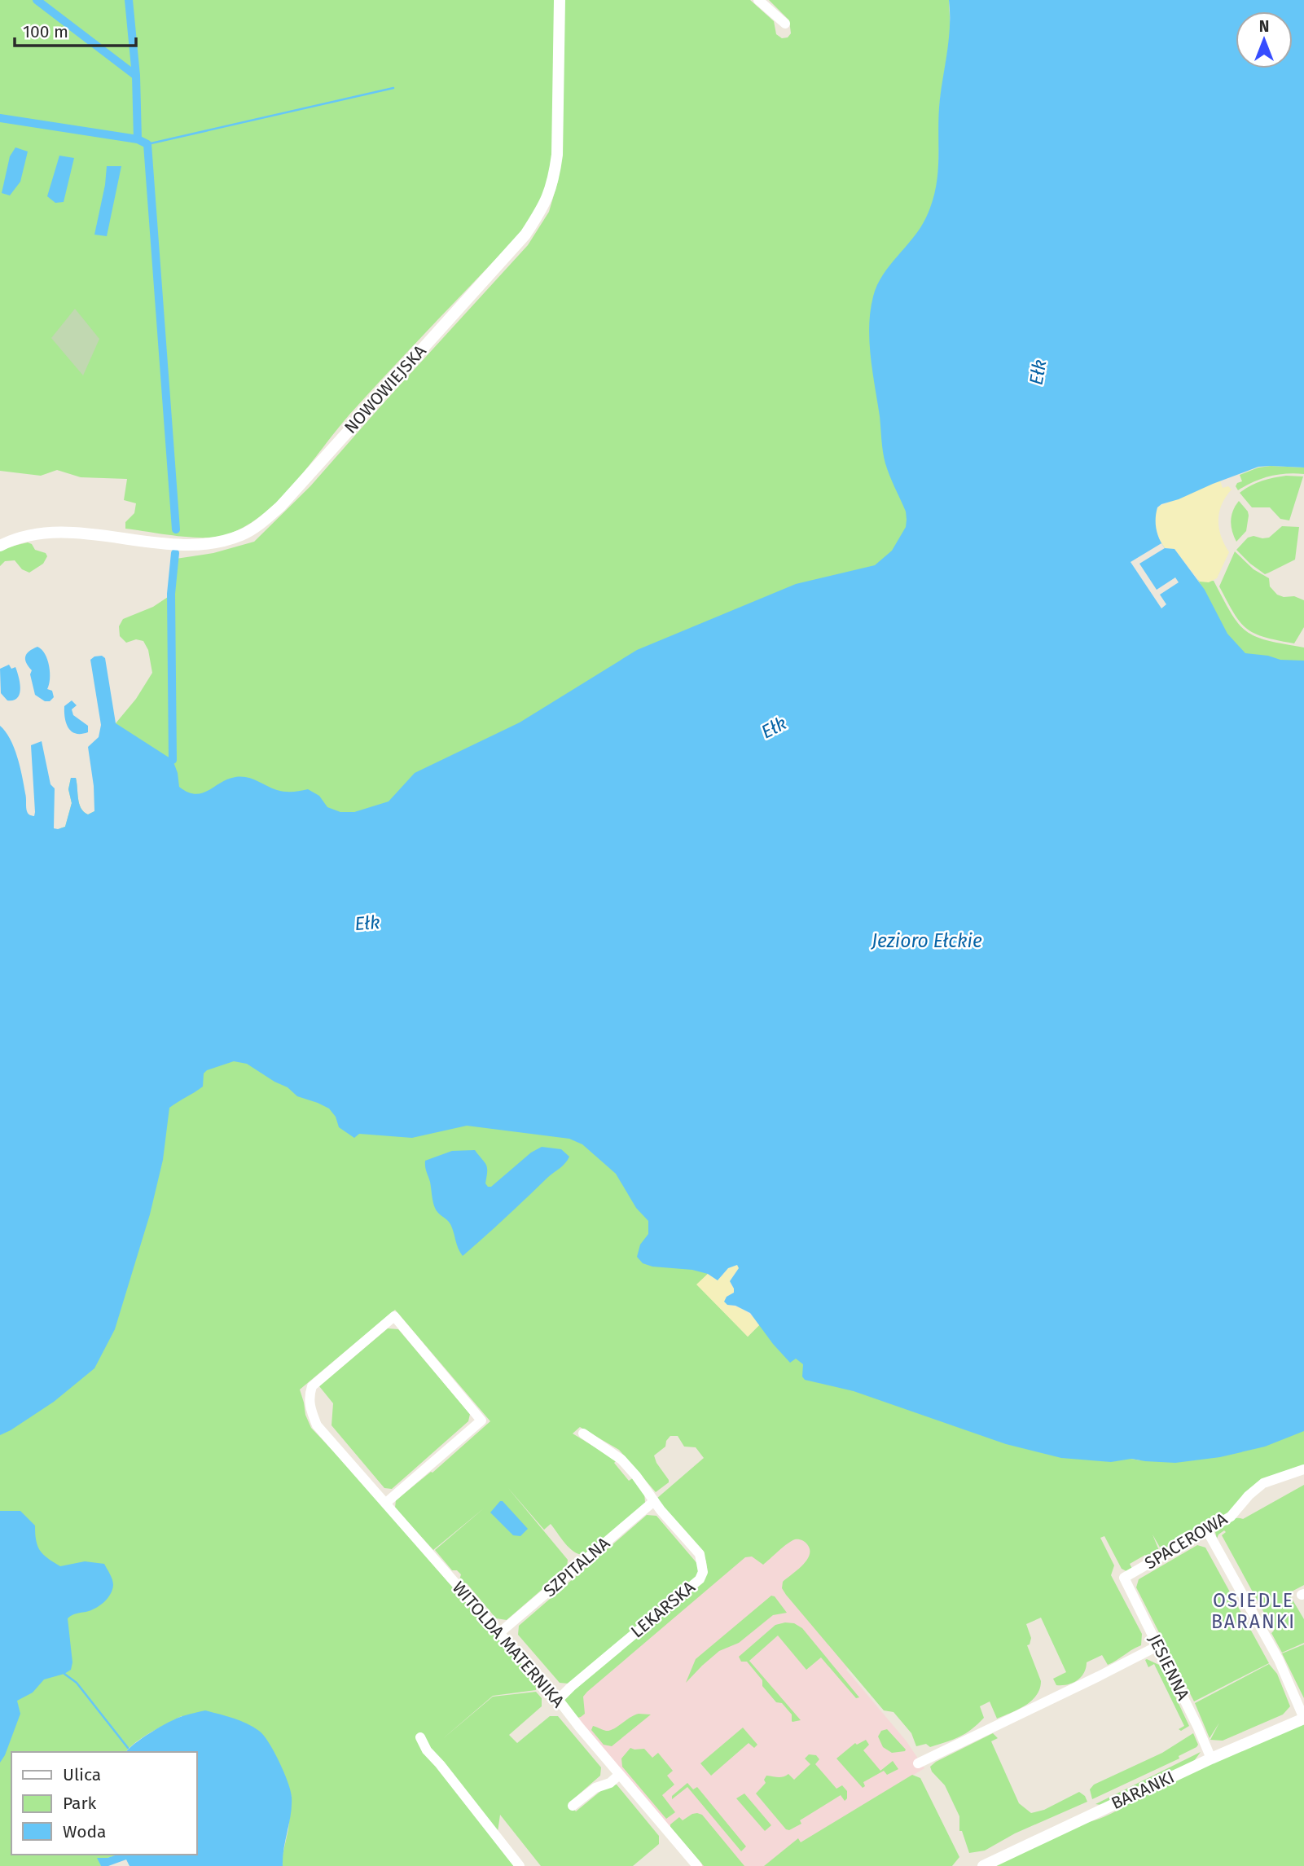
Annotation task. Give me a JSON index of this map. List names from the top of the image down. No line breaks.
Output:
{"streets":{"street":["NOWOWIEJSKA","SPACEROWA","SZPITALNA","LEKARSKA","WITOLDA MATERNIKA","JESIENNA","BARANKI"]},"crossings":[["SPACEROWA","JESIENNA"],["SZPITALNA","LEKARSKA"],["SZPITALNA","WITOLDA MATERNIKA"],["LEKARSKA","WITOLDA MATERNIKA"],["JESIENNA","BARANKI"]],"districts":["OSIEDLE BARANKI"],"water":["Ełk","Jezioro Ełckie"],"legend":["Ulica","Park","Woda"],"scale_bar":"100 m","north":"top"}
